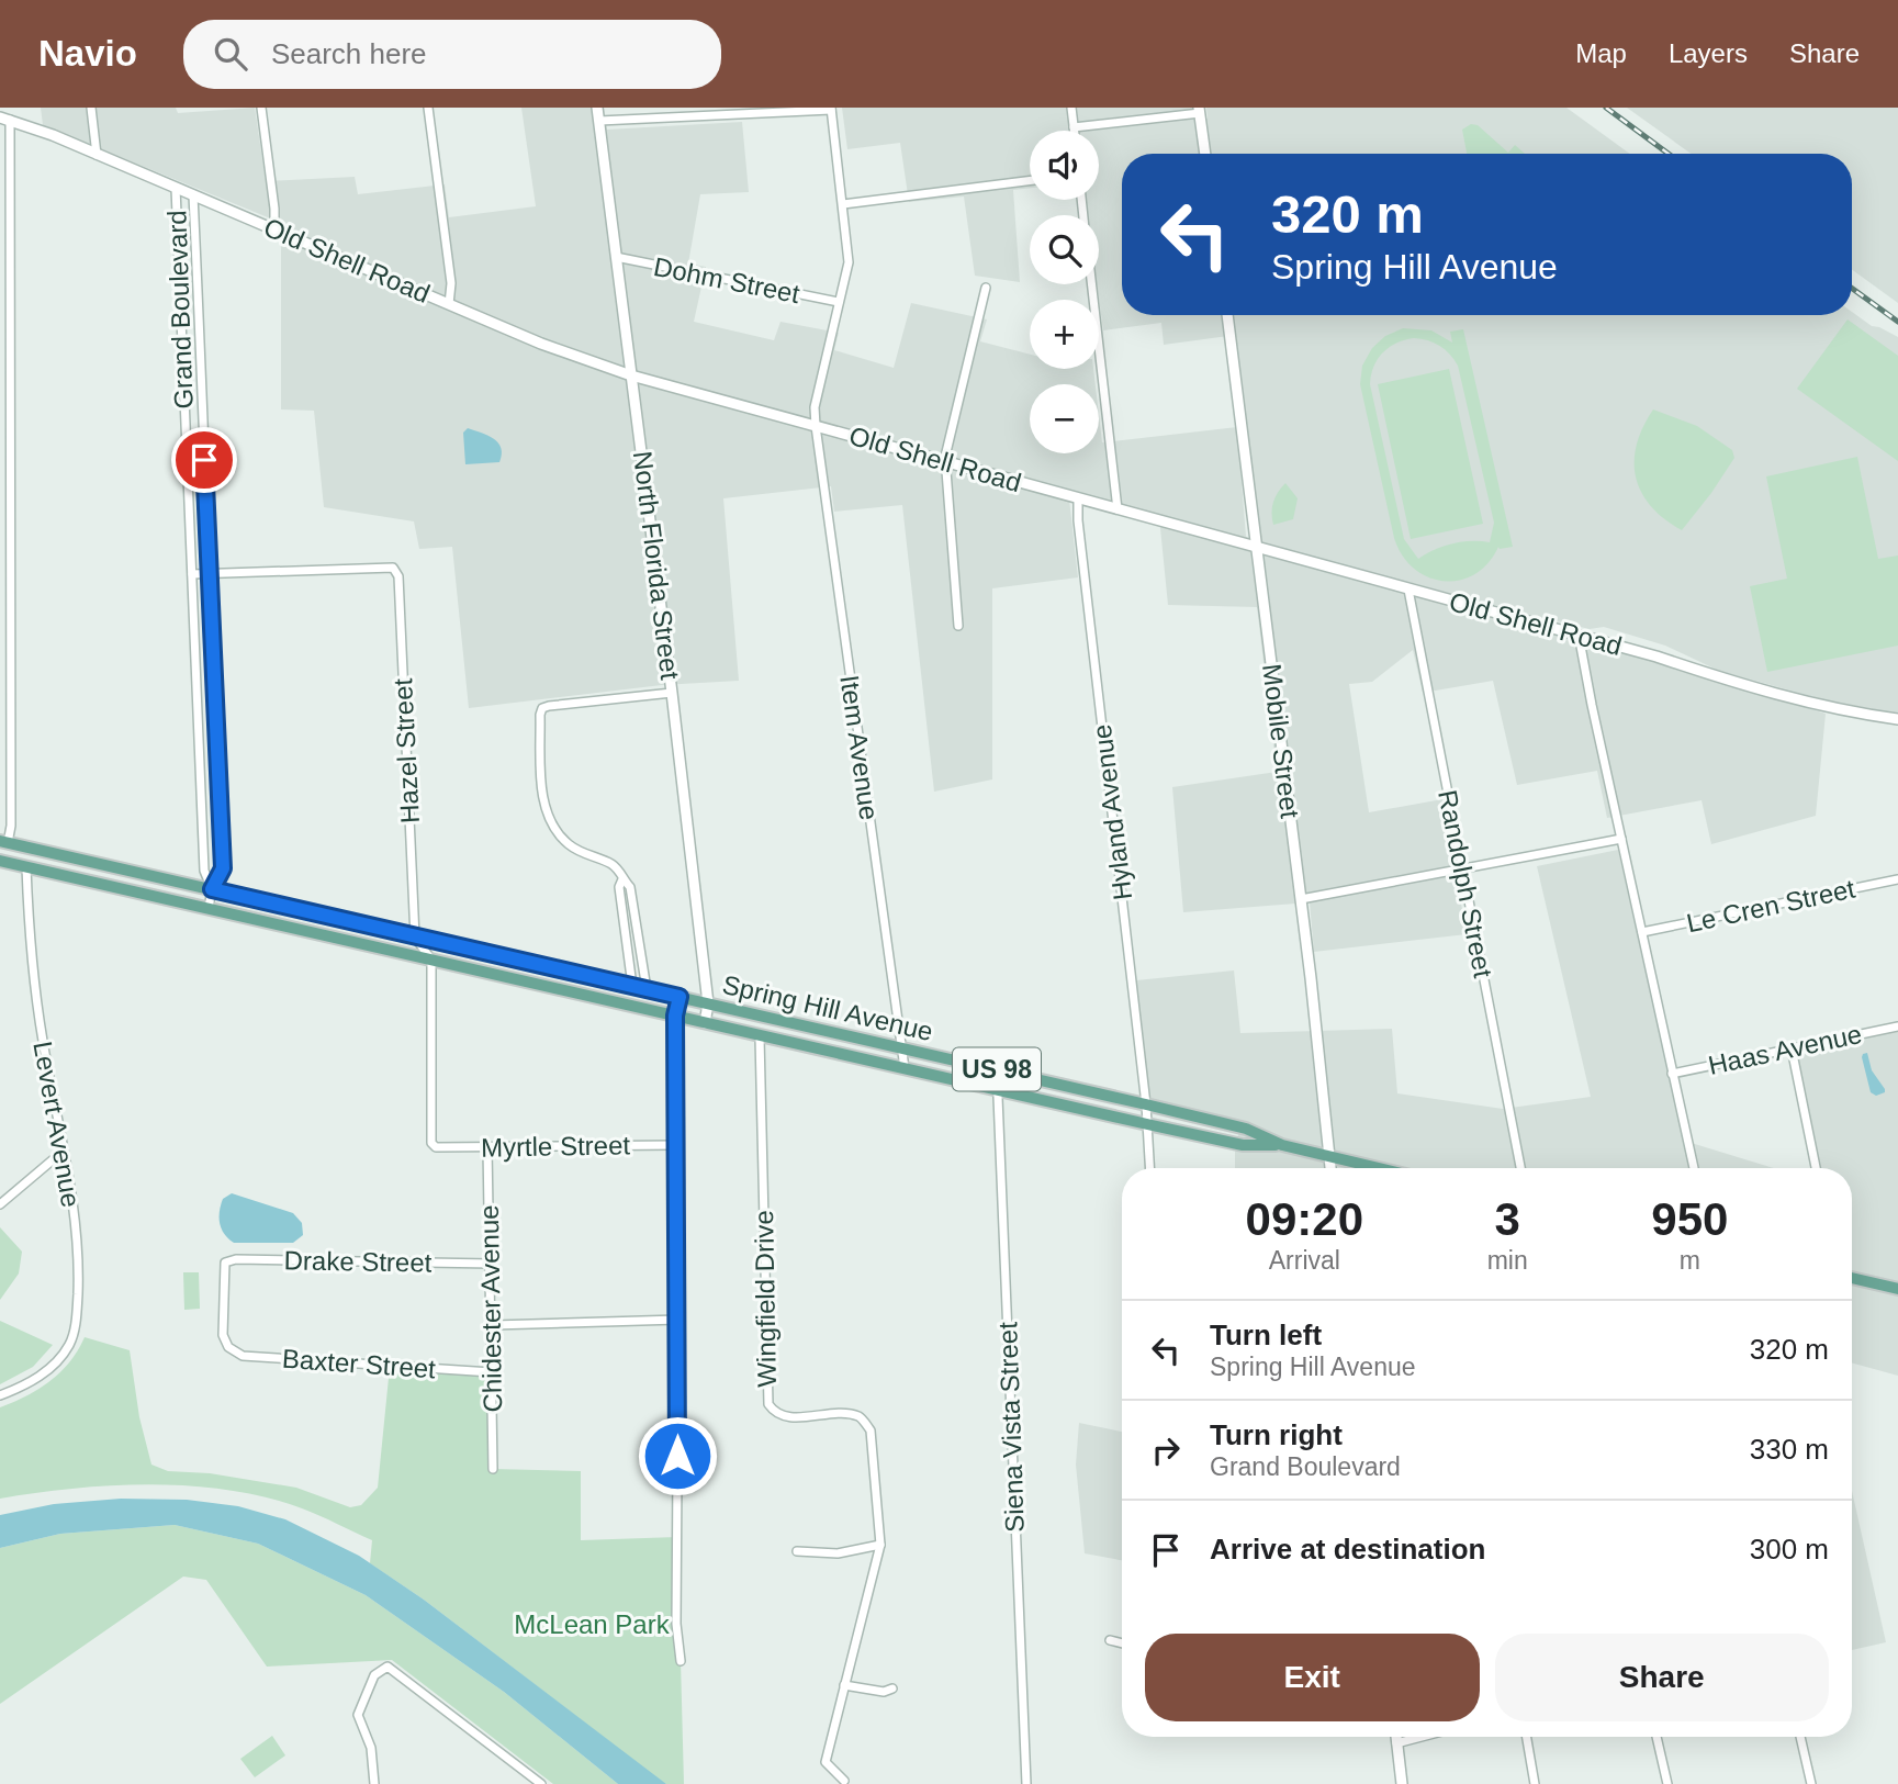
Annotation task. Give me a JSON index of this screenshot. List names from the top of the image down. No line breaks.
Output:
{"streets":{"main road":["Spring Hill Avenue","US 98"],"street":["Old Shell Road","Dohm Street","Grand Boulevard","North Florida Street","Mobile Street","Item Avenue","Hazel Street","Hyland Avenue","Randolph Street","Le Cren Street","Haas Avenue","Levert Avenue","Myrtle Street","Drake Street","Wingfield Drive","Chidester Avenue","Baxter Street","Siena Vista Street"]},"crossings":[["Old Shell Road","Grand Boulevard"],["Old Shell Road","North Florida Street"],["Old Shell Road","Mobile Street"],["Old Shell Road","Item Avenue"],["Old Shell Road","Hyland Avenue"],["Old Shell Road","Randolph Street"],["Dohm Street","North Florida Street"],["Dohm Street","Item Avenue"],["Grand Boulevard","Hazel Street"],["Grand Boulevard","Spring Hill Avenue"],["North Florida Street","Spring Hill Avenue"],["Mobile Street","Spring Hill Avenue"],["Item Avenue","Spring Hill Avenue"],["Hazel Street","Spring Hill Avenue"],["Hyland Avenue","Spring Hill Avenue"],["Spring Hill Avenue","Levert Avenue"],["Spring Hill Avenue","Myrtle Street"],["Spring Hill Avenue","Wingfield Drive"],["Spring Hill Avenue","Siena Vista Street"],["Myrtle Street","Chidester Avenue"],["Drake Street","Chidester Avenue"],["Drake Street","Baxter Street"],["Chidester Avenue","Baxter Street"]],"parks":["McLean Park"],"page":{"header":"Navio","search":"Search here","nav":["Map","Layers","Share"],"map_buttons":["+","−"],"turn":["320 m","Spring Hill Avenue"],"eta":["09:20","Arrival","3","min","950","m"],"list":[{"name":"Turn left","note":"Spring Hill Avenue","value":"320 m"},{"name":"Turn right","note":"Grand Boulevard","value":"330 m"},{"name":"Arrive at destination","value":"300 m"}],"buttons":["Exit","Share"]}}
